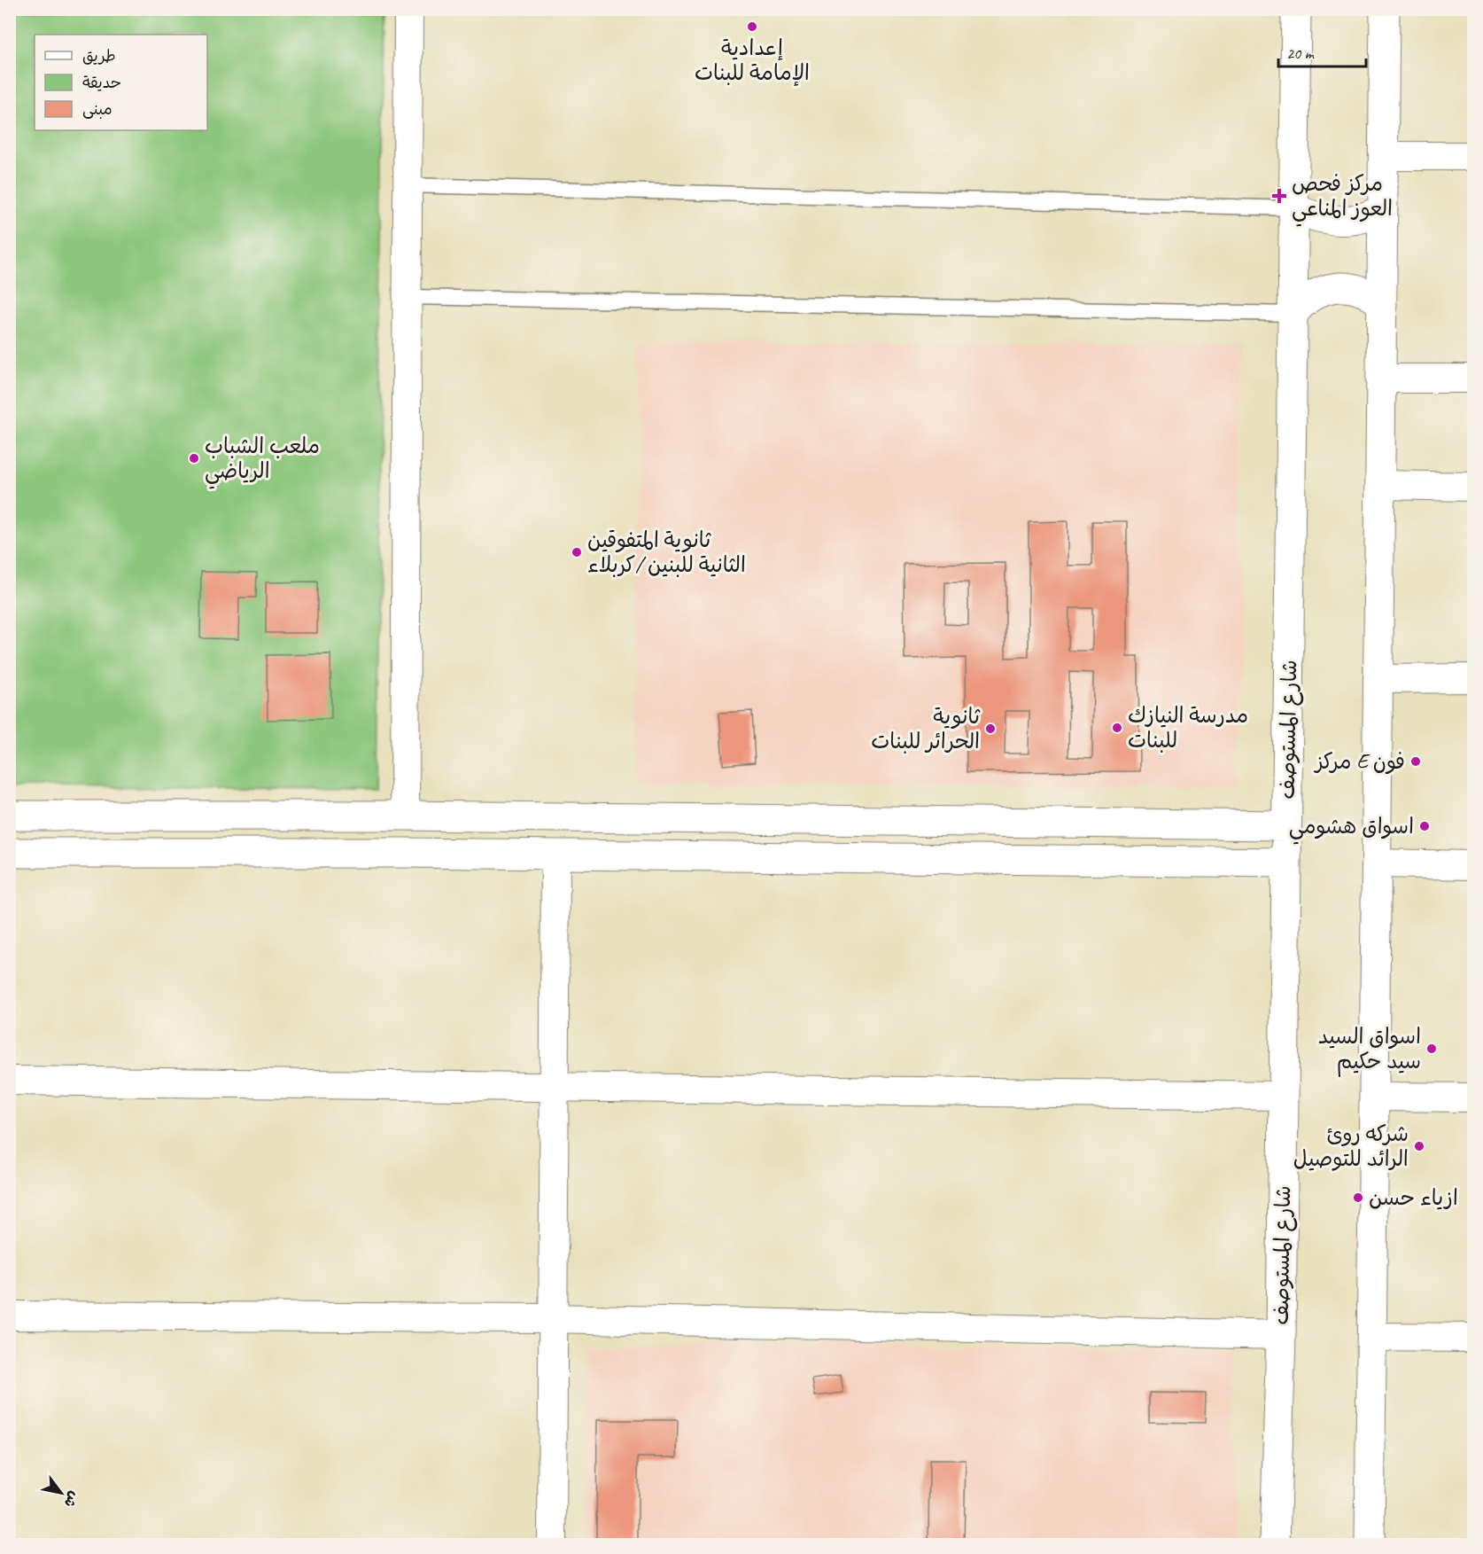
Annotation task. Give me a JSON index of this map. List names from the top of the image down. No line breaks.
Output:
{"streets":{"main road":["شارع المستوصف"]},"places":{"other":["إعدادية الإمامة للبنات","ملعب الشباب الرياضي","ثانوية المتفوقين الثانية للبنين /كربلاء","مدرسة النيازك للبنات","ثانوية الحرائر للبنات","مركز E فون","اسواق هشومي","اسواق السيد سيد حكيم","شركه روئ الرائد للتوصيل","ازياء حسن"],"health":["مركز فحص العوز المناعي"]},"legend":["طريق","حديقة","مبنى"],"scale_bar":"20 m","north":"bottom right"}
